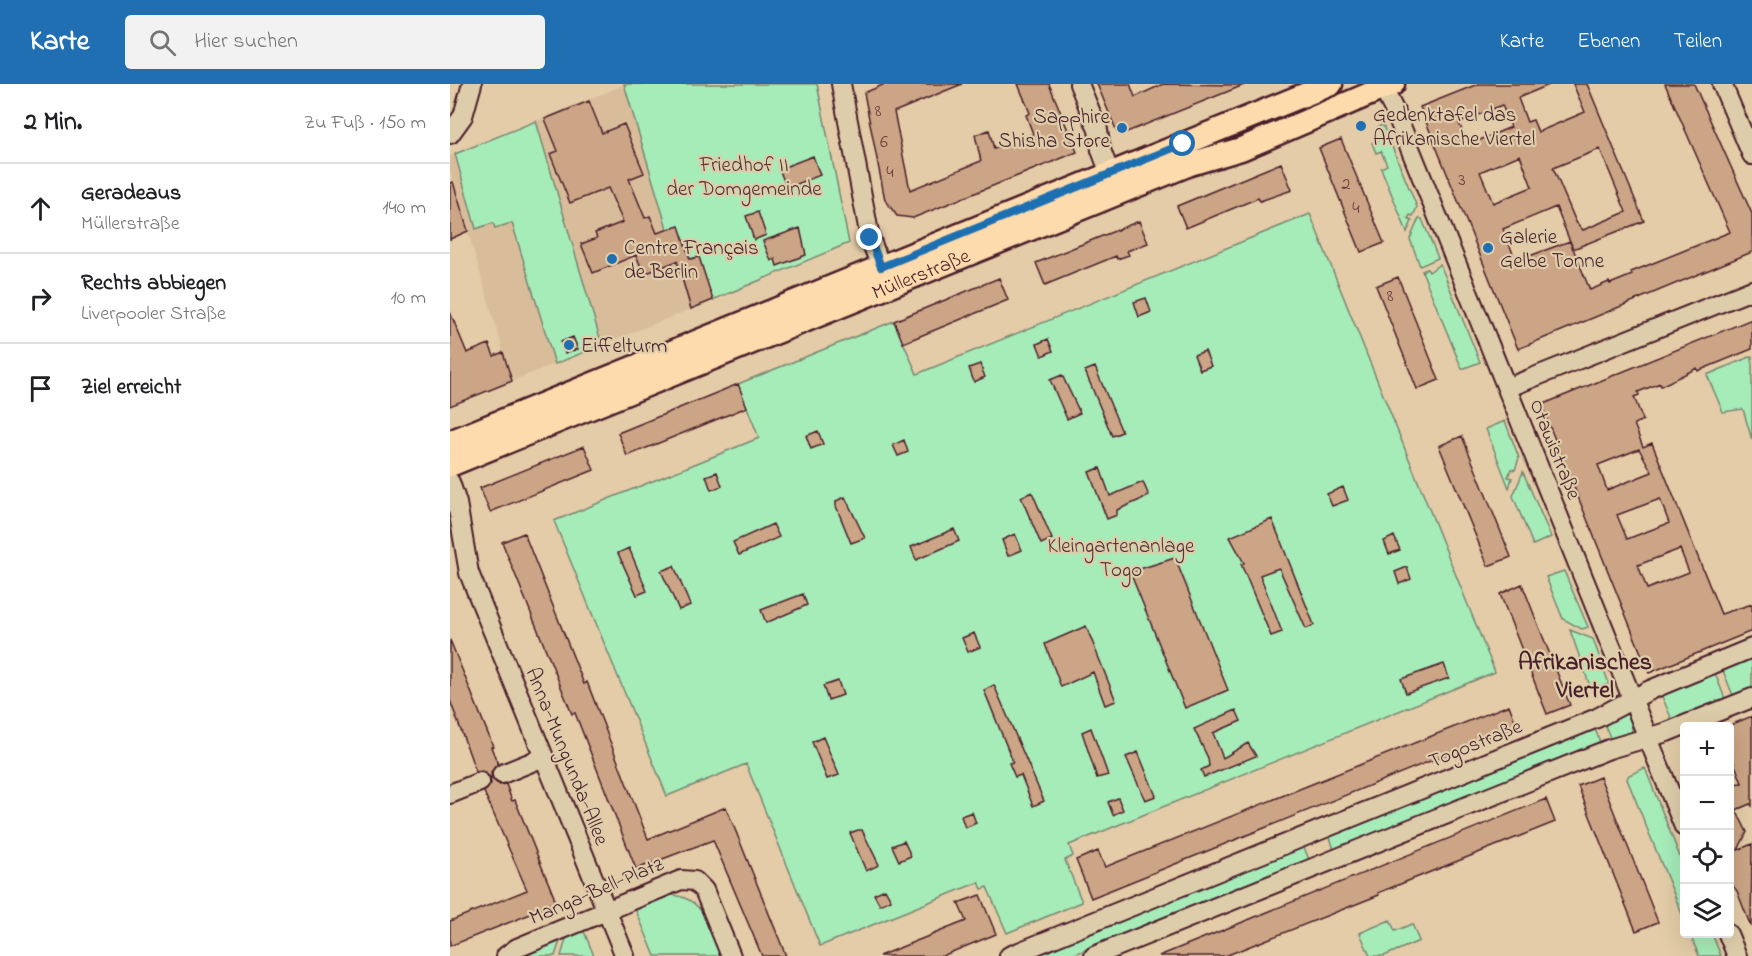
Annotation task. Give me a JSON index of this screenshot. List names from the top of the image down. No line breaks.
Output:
{"streets":{"main road":["Müllerstraße"],"street":["Otawistraße","Togostraße","Anna-Mungunda-Allee","Manga-Bell-Platz"]},"crossings":[["Müllerstraße","Otawistraße"],["Otawistraße","Togostraße"],["Anna-Mungunda-Allee","Manga-Bell-Platz"]],"districts":["Afrikanisches Viertel"],"parks":["Friedhof II der Domgemeinde","Kleingartenanlage Togo"],"places":["Gedenktafel das Afrikanische Viertel","Sapphire Shisha Store","Galerie Gelbe Tonne","Centre Français de Berlin","Eiffelturm"],"house_numbers":["8","6","4","3","2","4","8"],"page":{"header":"Karte","search":"Hier suchen","nav":["Karte","Ebenen","Teilen"],"heading":["2 Min.","Zu Fuß · 150 m"],"list":[["Geradeaus","Müllerstraße","140 m"],["Rechts abbiegen","Liverpooler Straße","10 m"],"Ziel erreicht"],"map_buttons":["+","−"]}}
